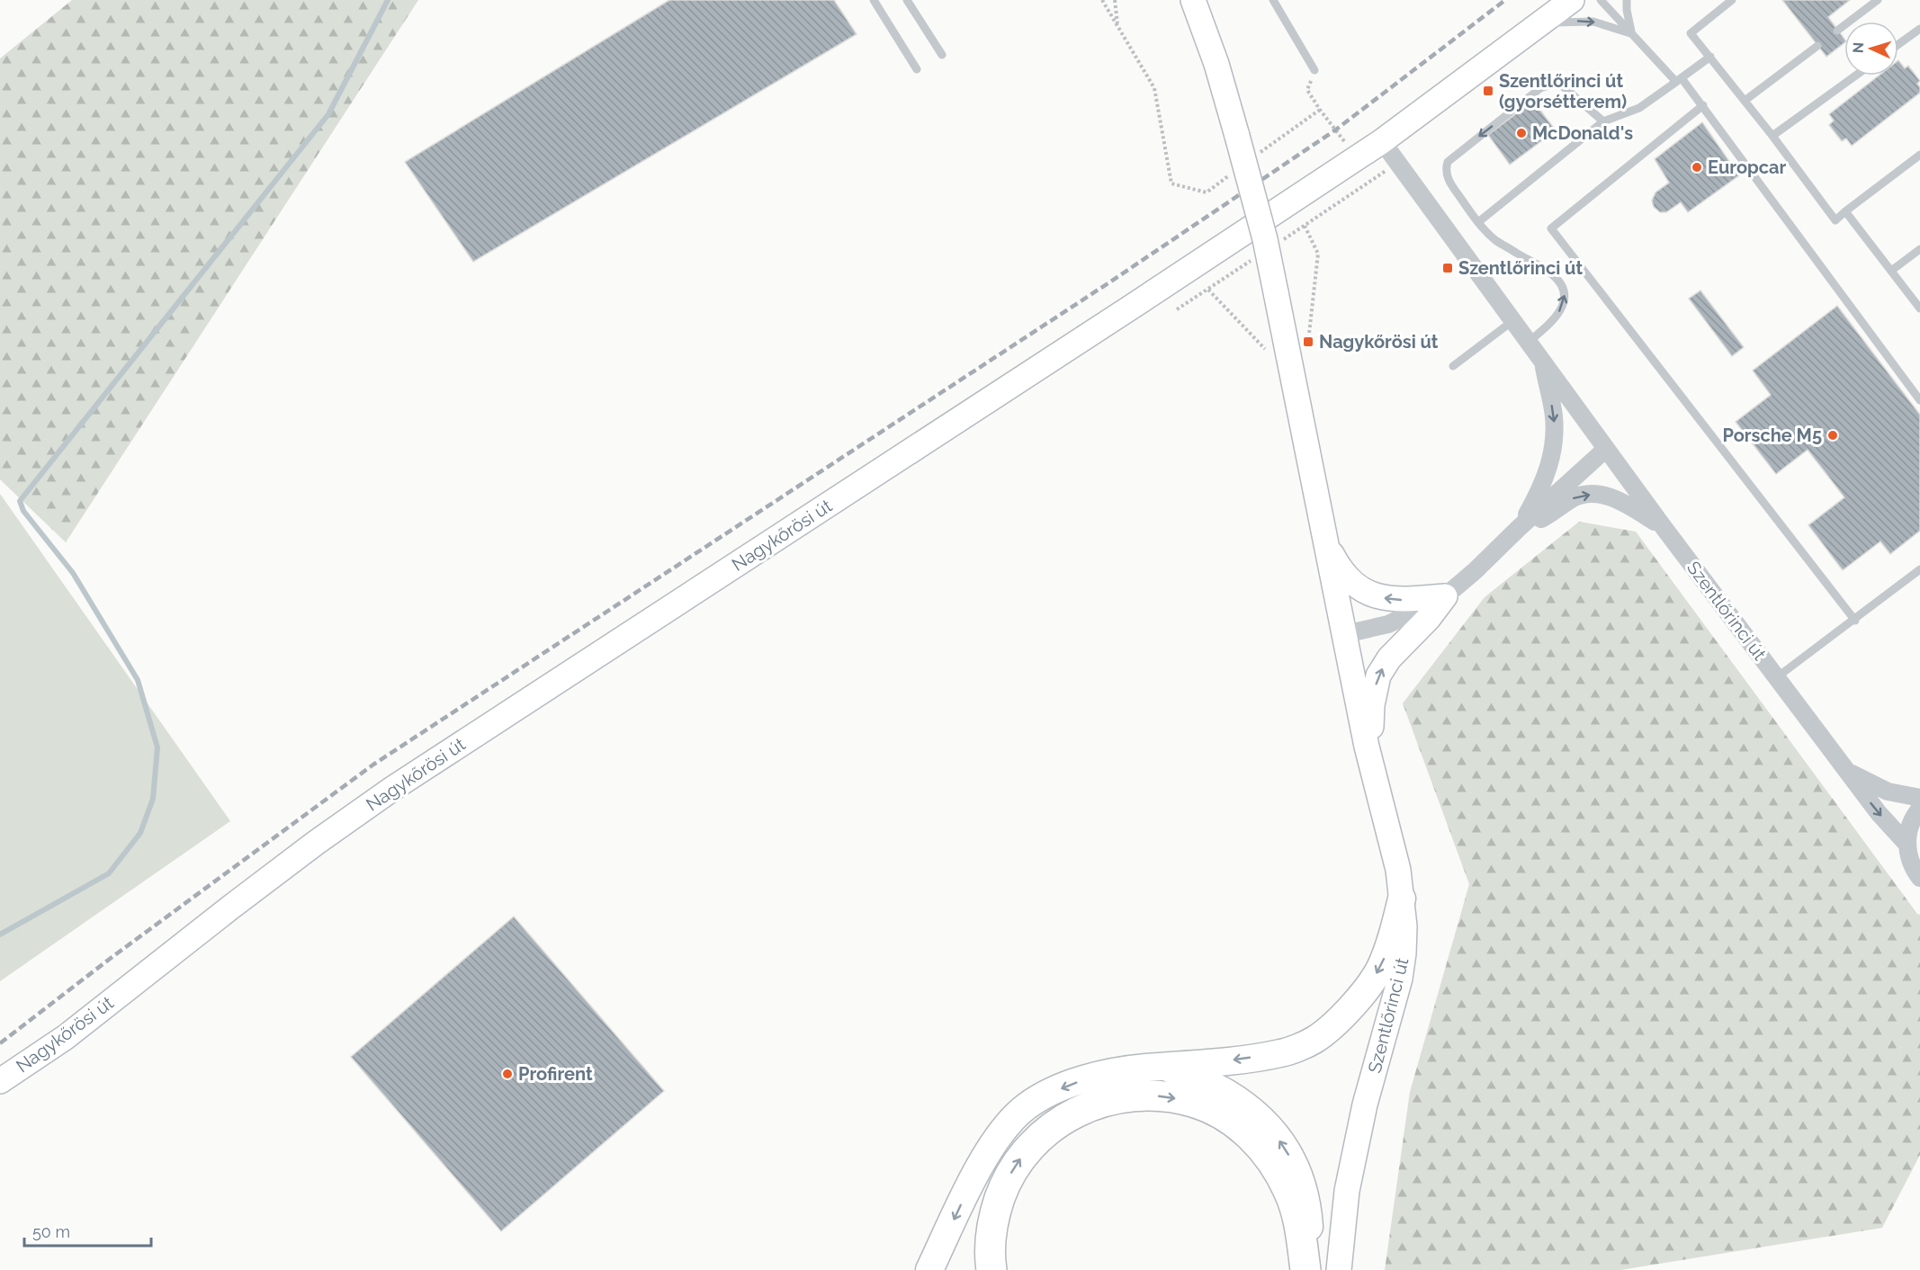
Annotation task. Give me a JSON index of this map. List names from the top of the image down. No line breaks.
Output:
{"streets":{"main road":["Nagykőrösi út","Szentlőrinci út"]},"crossings":[["Nagykőrösi út","Szentlőrinci út"]],"places":{"transit":["Szentlőrinci út (gyorsétterem)","Szentlőrinci út","Nagykőrösi út"],"other":["McDonald's","Europcar","Porsche M5","Profirent"]},"scale_bar":"50 m","north":"left"}
